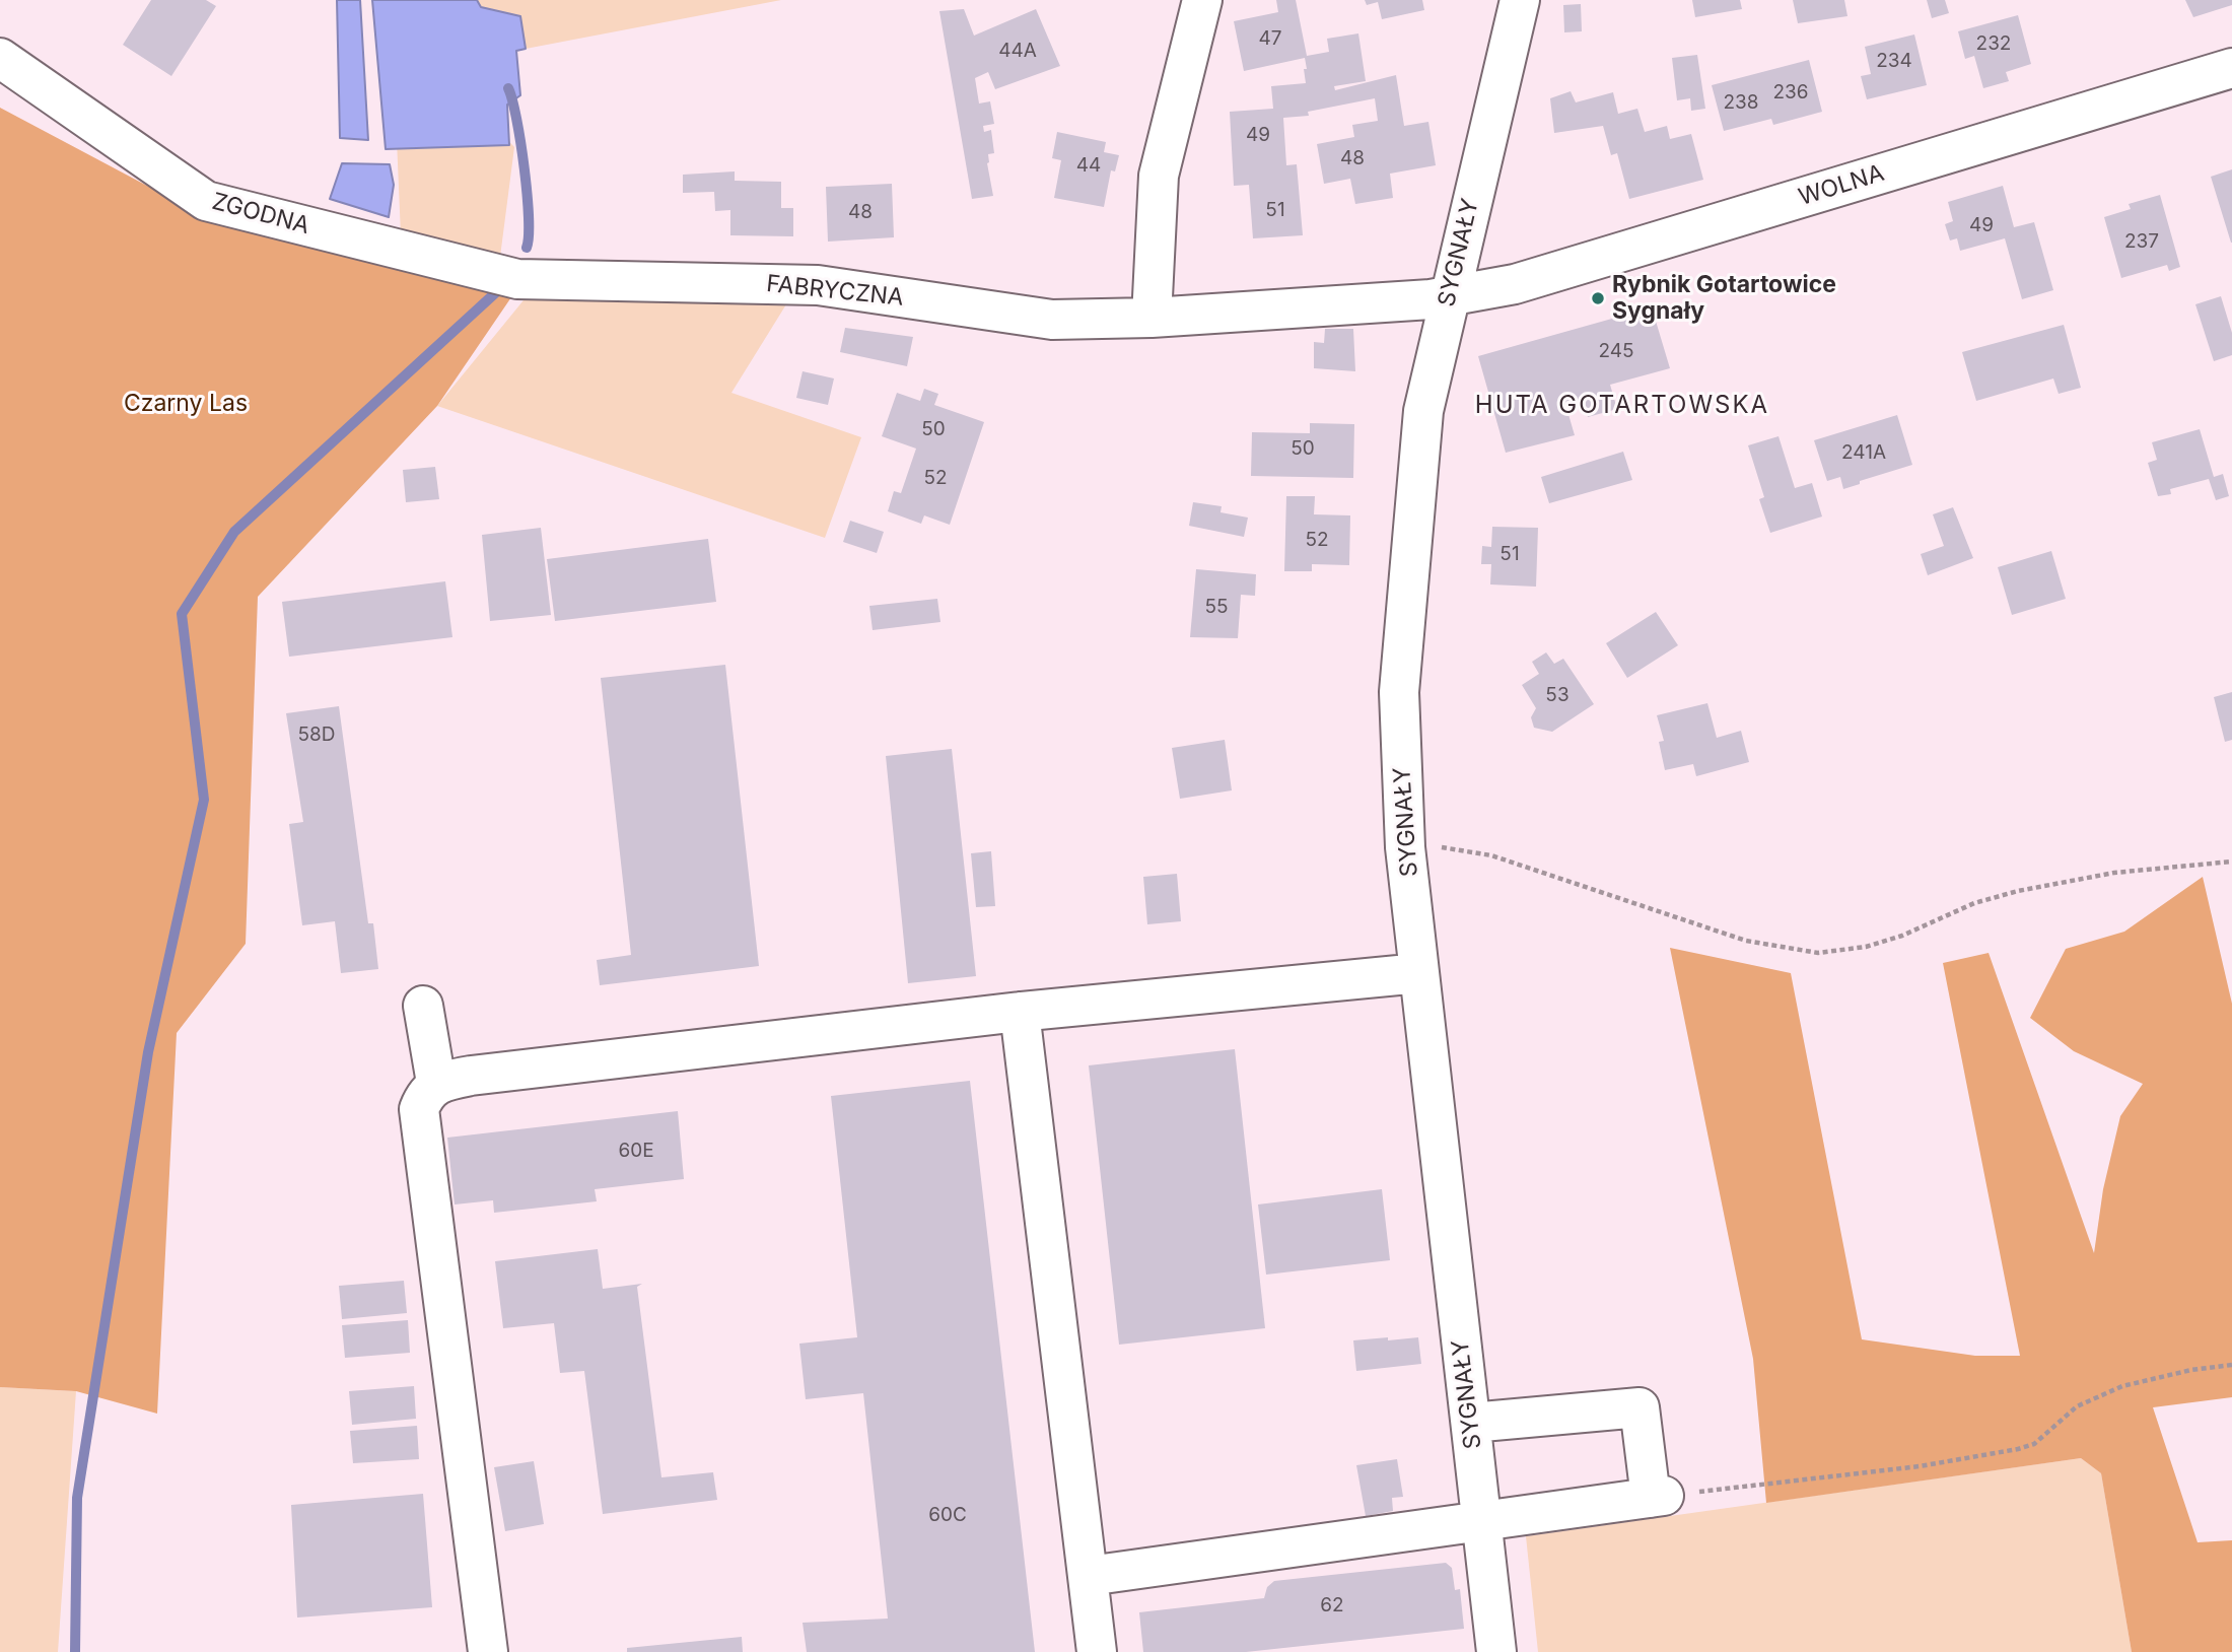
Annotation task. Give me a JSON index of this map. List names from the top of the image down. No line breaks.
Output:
{"streets":{"street":["WOLNA","ZGODNA","SYGNAŁY","FABRYCZNA"]},"crossings":[["WOLNA","SYGNAŁY"],["WOLNA","FABRYCZNA"],["ZGODNA","FABRYCZNA"],["SYGNAŁY","FABRYCZNA"]],"districts":["HUTA GOTARTOWSKA"],"parks":["Czarny Las"],"places":["Rybnik Gotartowice Sygnały"],"house_numbers":["47","232","44A","234","236","238","49","48","44","51","48","49","237","245","50","50","241A","52","52","51","55","53","58D","60E","60C","62"]}
